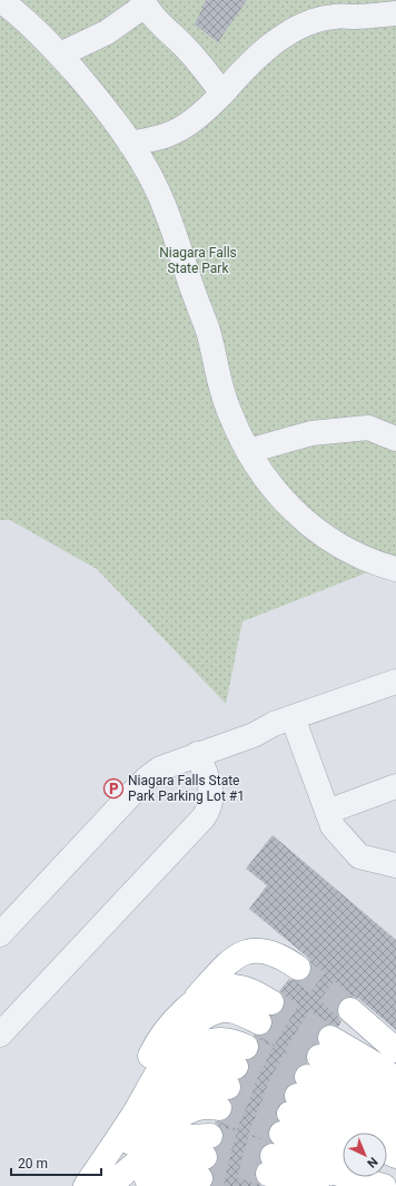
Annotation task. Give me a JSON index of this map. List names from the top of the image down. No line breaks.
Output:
{"parks":["Niagara Falls State Park"],"places":{"parking":["Niagara Falls State Park Parking Lot #1"]},"scale_bar":"20 m","north":"bottom right"}
